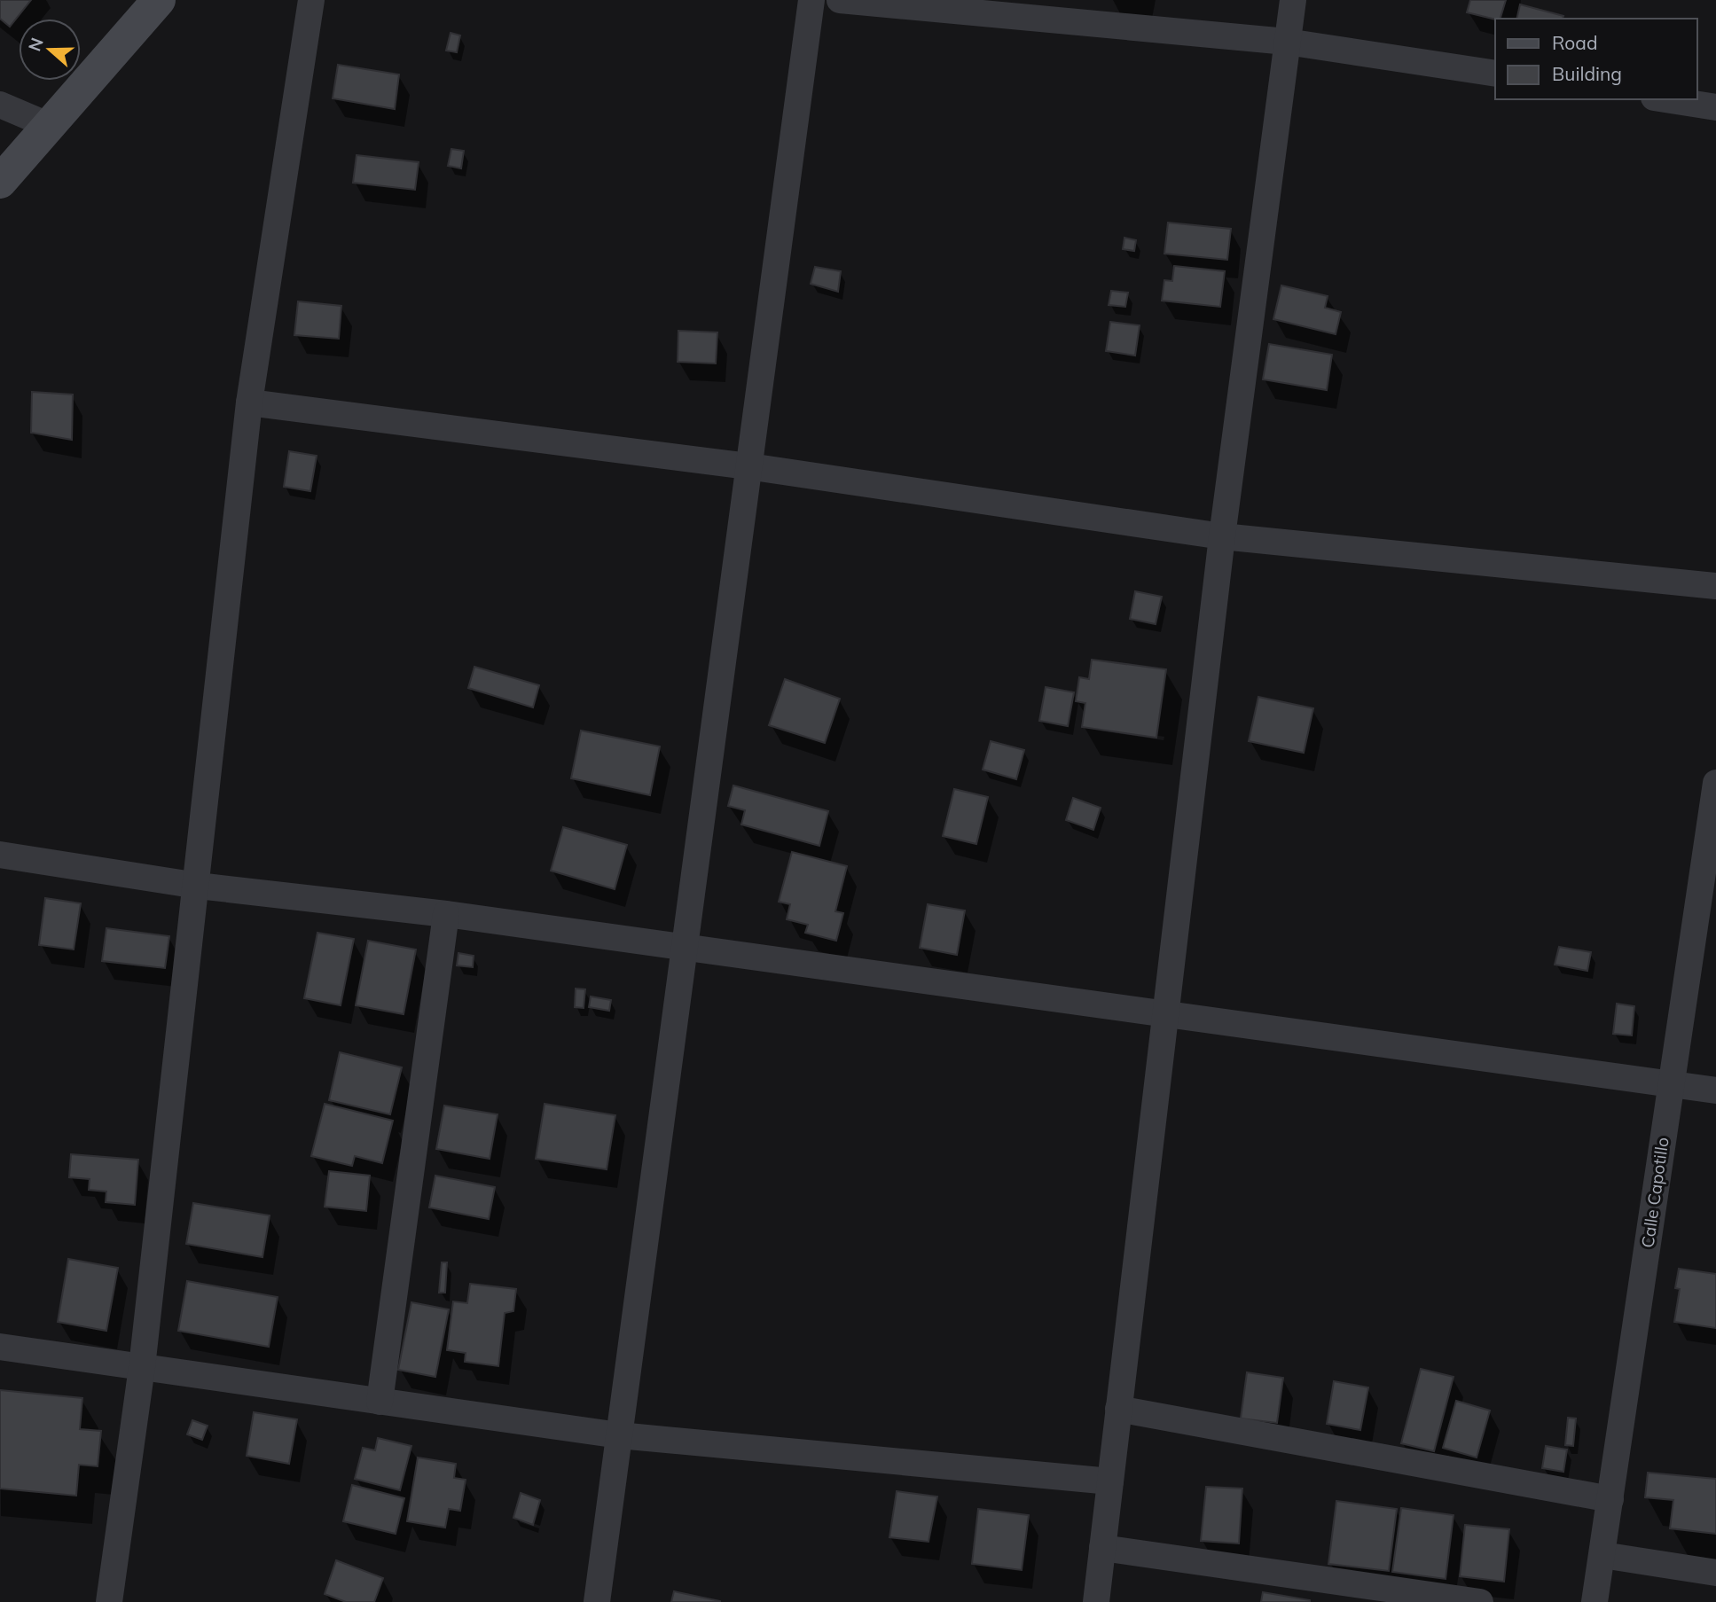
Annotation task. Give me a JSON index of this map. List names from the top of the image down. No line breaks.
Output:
{"streets":{"street":["Calle Capotillo"]},"legend":["Road","Building"],"north":"left"}
